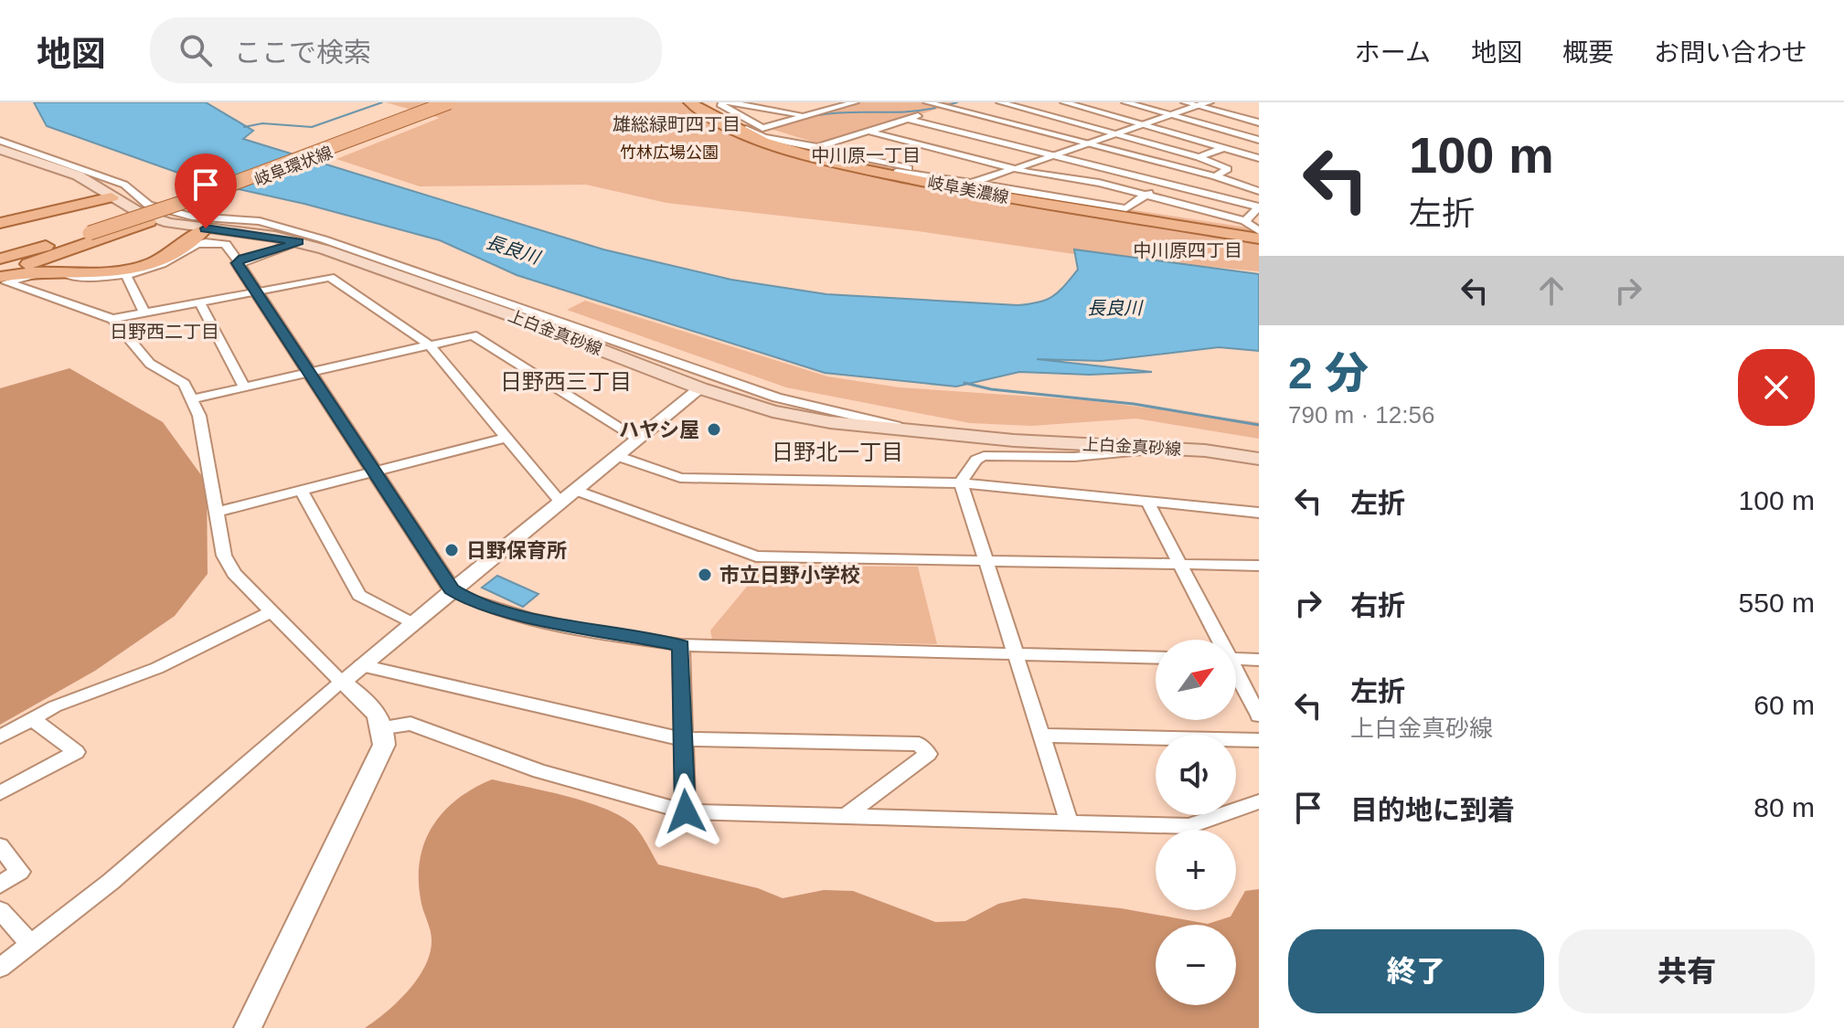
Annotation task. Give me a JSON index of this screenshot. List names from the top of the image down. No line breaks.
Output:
{"streets":{"main road":["岐阜環状線","岐阜美濃線","上白金真砂線"]},"districts":["雄総緑町四丁目","中川原一丁目","中川原四丁目","日野西二丁目","日野西三丁目","日野北一丁目"],"water":["長良川"],"parks":["竹林広場公園"],"places":["ハヤシ屋","日野保育所","市立日野小学校"],"north":"top right","page":{"header":"地図","search":"ここで検索","nav":["ホーム","地図","概要","お問い合わせ"],"turn":["100 m","左折"],"heading":["2 分","790 m · 12:56"],"list":[{"name":"左折","value":"100 m"},{"name":"右折","value":"550 m"},{"name":"左折","note":"上白金真砂線","value":"60 m"},{"name":"目的地に到着","value":"80 m"}],"map_buttons":["+","−"],"buttons":["終了","共有"]}}
